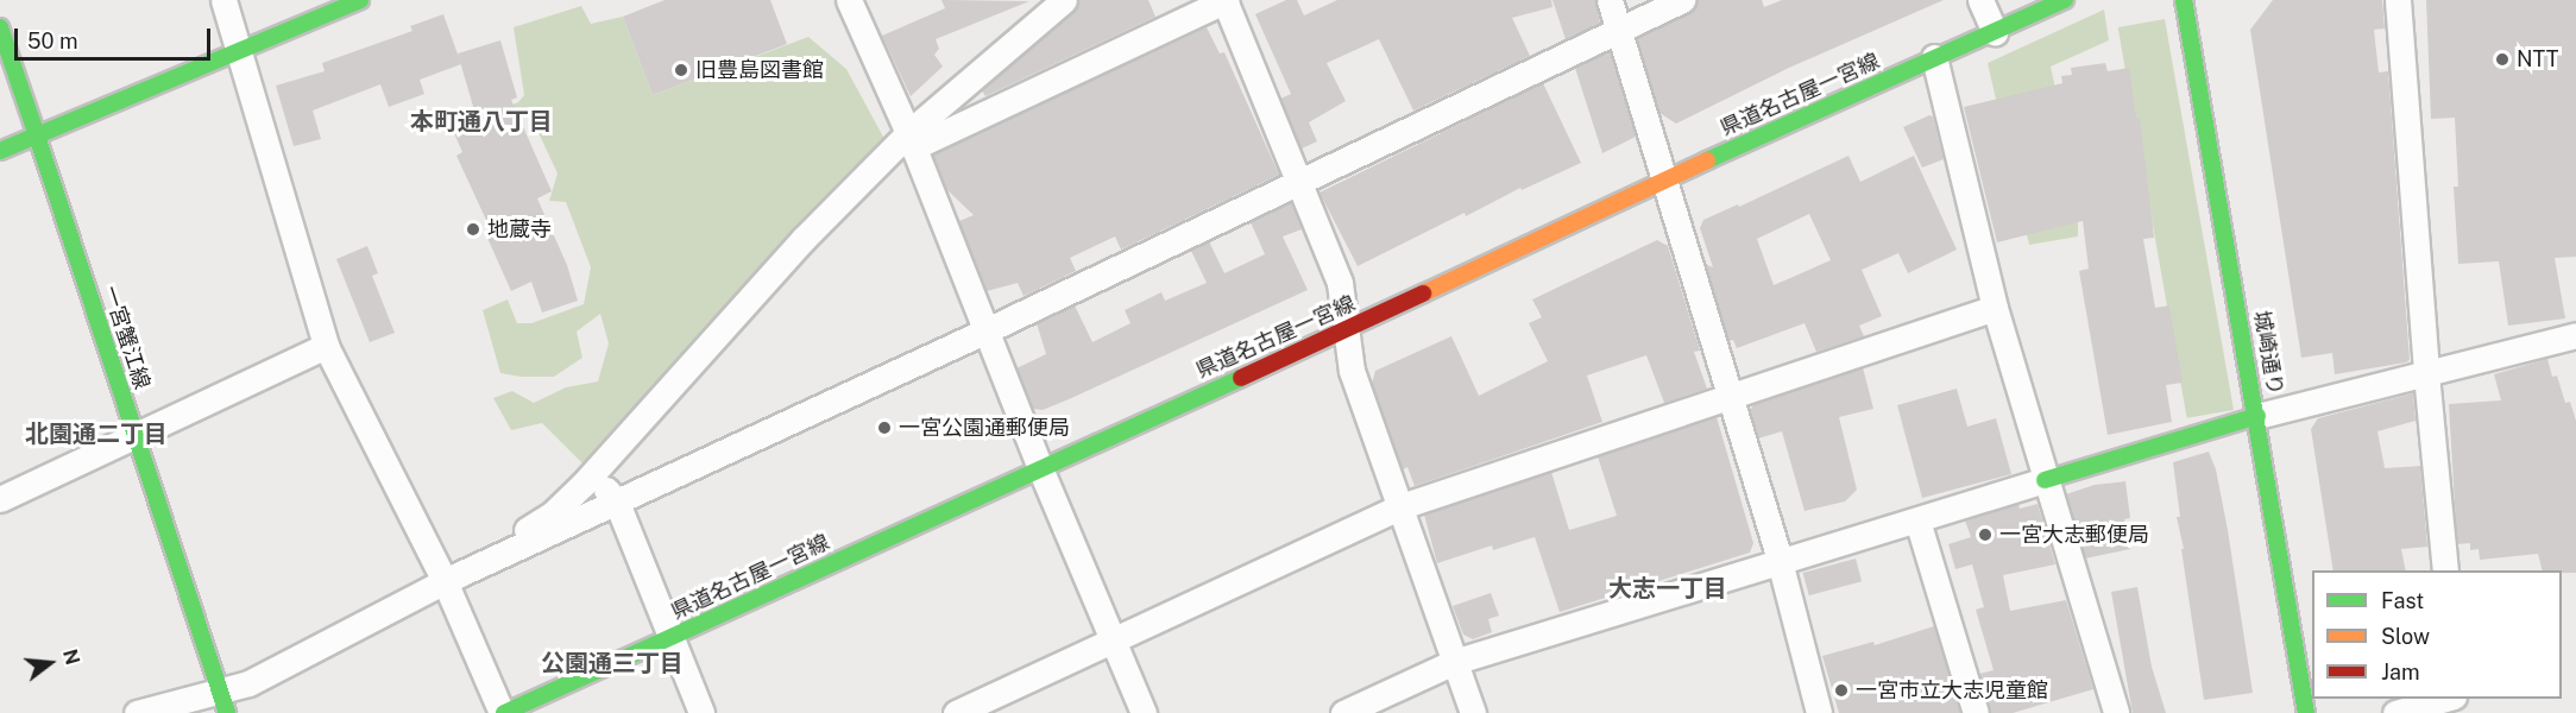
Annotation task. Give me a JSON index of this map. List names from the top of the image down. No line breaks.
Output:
{"streets":{"main road":["県道名古屋一宮線","一宮蟹江線","城崎通り"]},"districts":["本町通八丁目","北園通二丁目","大志一丁目","公園通三丁目"],"places":["NTT","旧豊島図書館","地蔵寺","一宮公園通郵便局","一宮大志郵便局","一宮市立大志児童館"],"legend":["Fast","Slow","Jam"],"scale_bar":"50 m","north":"right"}
